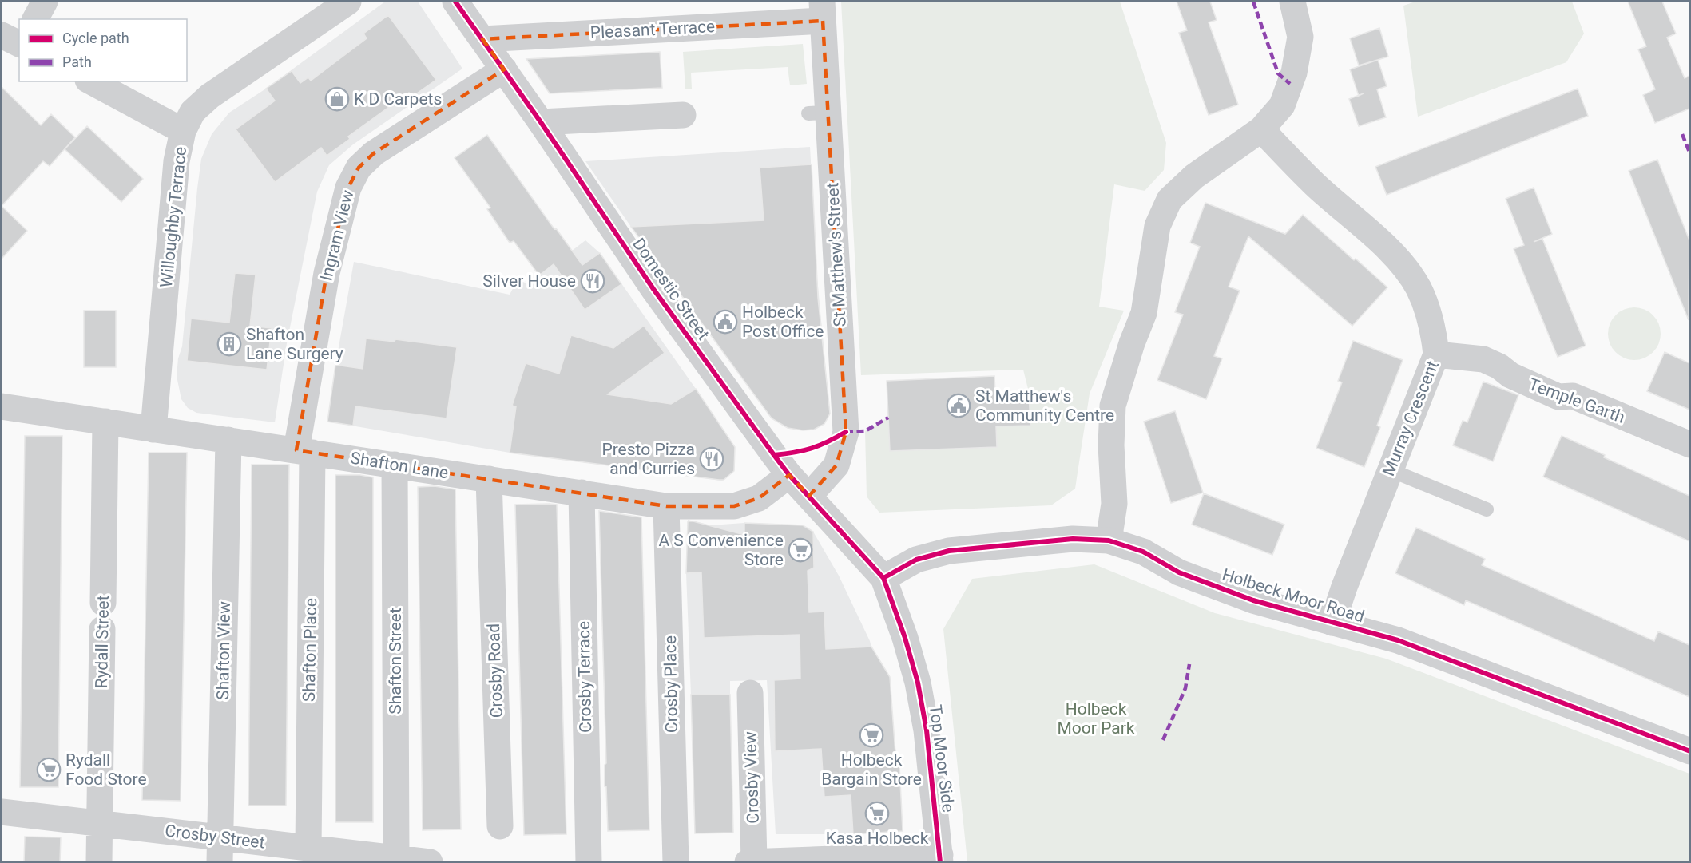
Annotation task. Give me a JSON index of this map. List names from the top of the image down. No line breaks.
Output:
{"streets":{"street":["Pleasant Terrace","Willoughby Terrace","Ingram View","St Matthew's Street","Domestic Street","Temple Garth","Murray Crescent","Shafton Lane","Holbeck Moor Road","Rydall Street","Shafton Place","Shafton View","Shafton Street","Crosby Road","Crosby Terrace","Crosby Place","Top Moor Side","Crosby View","Crosby Street"]},"crossings":[["Pleasant Terrace","St Matthew's Street"],["Pleasant Terrace","Domestic Street"],["Willoughby Terrace","Shafton Lane"],["Ingram View","Domestic Street"],["Ingram View","Shafton Lane"],["Ingram View","Shafton Place"],["St Matthew's Street","Domestic Street"],["Domestic Street","Shafton Lane"],["Domestic Street","Holbeck Moor Road"],["Domestic Street","Top Moor Side"],["Temple Garth","Murray Crescent"],["Murray Crescent","Holbeck Moor Road"],["Shafton Lane","Rydall Street"],["Shafton Lane","Shafton Place"],["Shafton Lane","Shafton View"],["Shafton Lane","Shafton Street"],["Shafton Lane","Crosby Road"],["Shafton Lane","Crosby Terrace"],["Shafton Lane","Crosby Place"],["Holbeck Moor Road","Top Moor Side"],["Rydall Street","Crosby Street"],["Shafton Place","Crosby Street"],["Shafton View","Crosby Street"],["Shafton Street","Crosby Street"]],"parks":["Holbeck Moor Park"],"places":{"shop":["K D Carpets"],"restaurant":["Silver House","Presto Pizza and Curries"],"public building":["Holbeck Post Office","St Matthew's Community Centre"],"building":["Shafton Lane Surgery"],"supermarket":["A S Convenience Store","Holbeck Bargain Store","Rydall Food Store","Kasa Holbeck"]},"legend":["Cycle path","Path"]}
